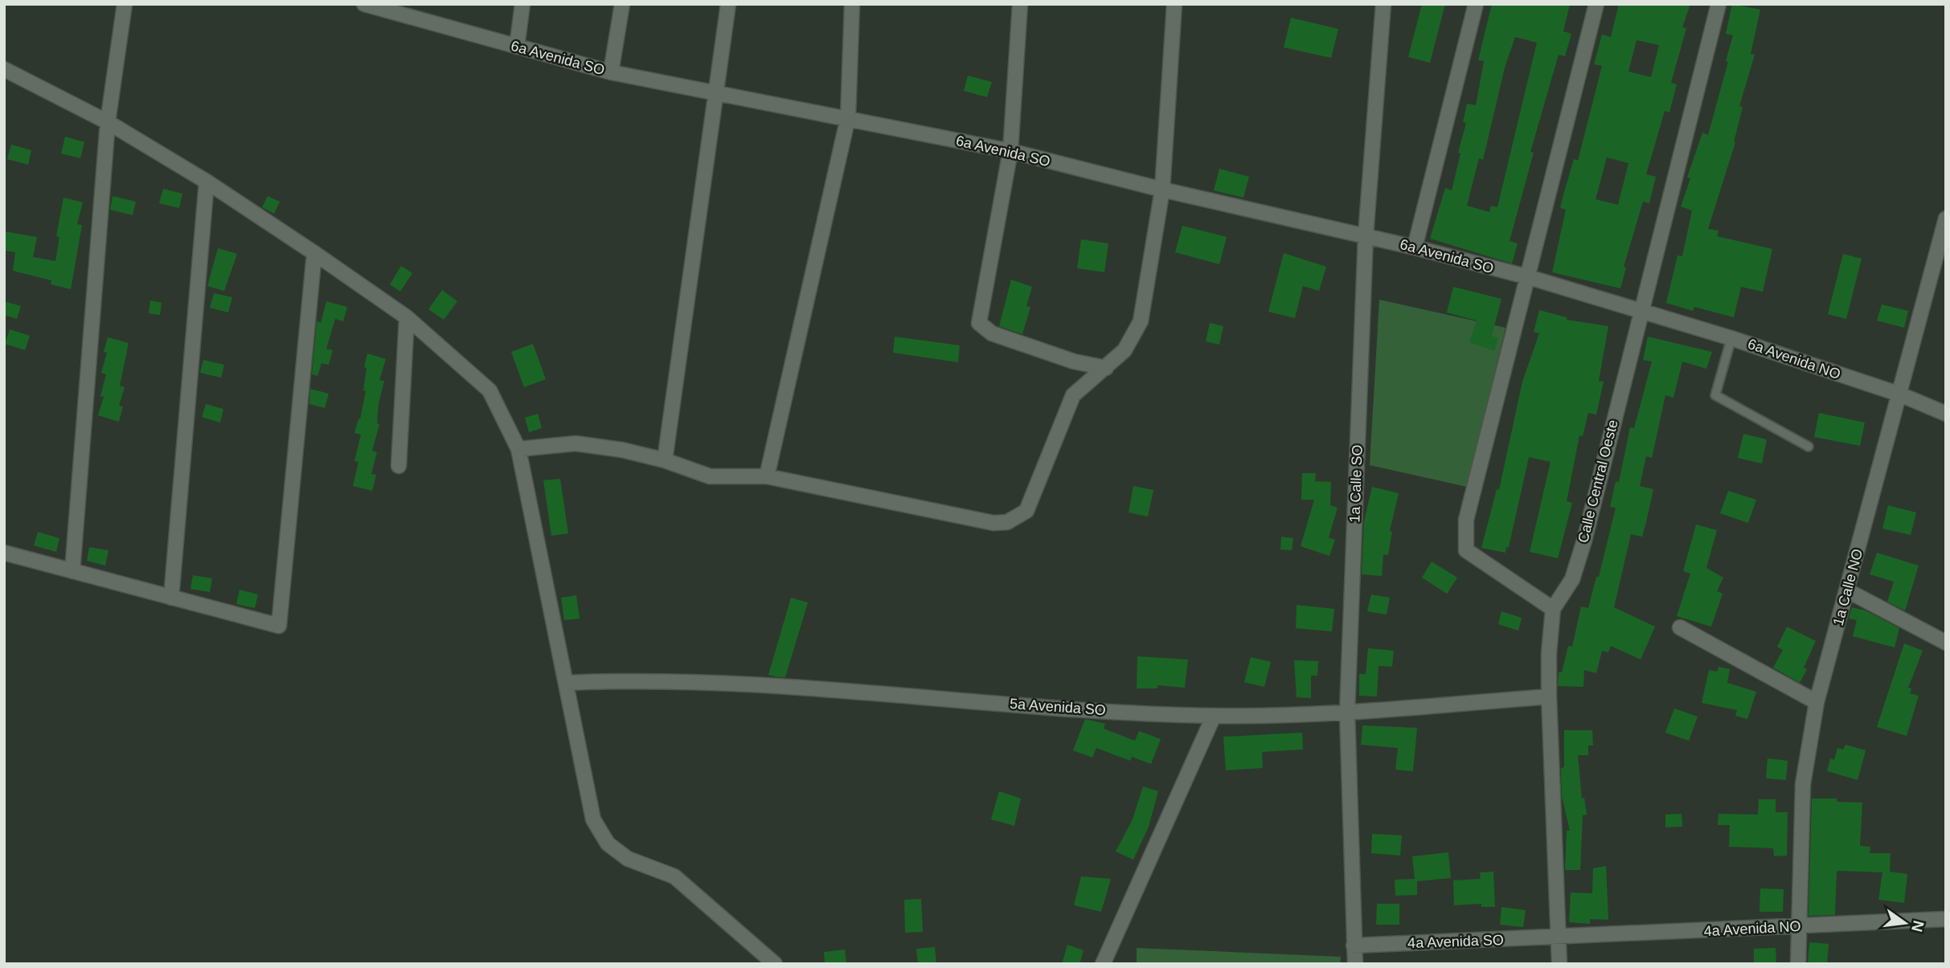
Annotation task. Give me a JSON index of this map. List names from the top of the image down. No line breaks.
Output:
{"streets":{"street":["6a Avenida SO","6a Avenida NO","Calle Central Oeste","1a Calle SO","1a Calle NO","5a Avenida SO","4a Avenida NO","4a Avenida SO"]},"crossings":[["6a Avenida SO","6a Avenida NO"],["6a Avenida SO","Calle Central Oeste"],["6a Avenida SO","1a Calle SO"],["6a Avenida NO","Calle Central Oeste"],["6a Avenida NO","1a Calle NO"],["Calle Central Oeste","5a Avenida SO"],["Calle Central Oeste","4a Avenida NO"],["Calle Central Oeste","4a Avenida SO"],["1a Calle SO","5a Avenida SO"],["1a Calle SO","4a Avenida SO"],["1a Calle NO","4a Avenida NO"],["4a Avenida NO","4a Avenida SO"]],"north":"right"}
